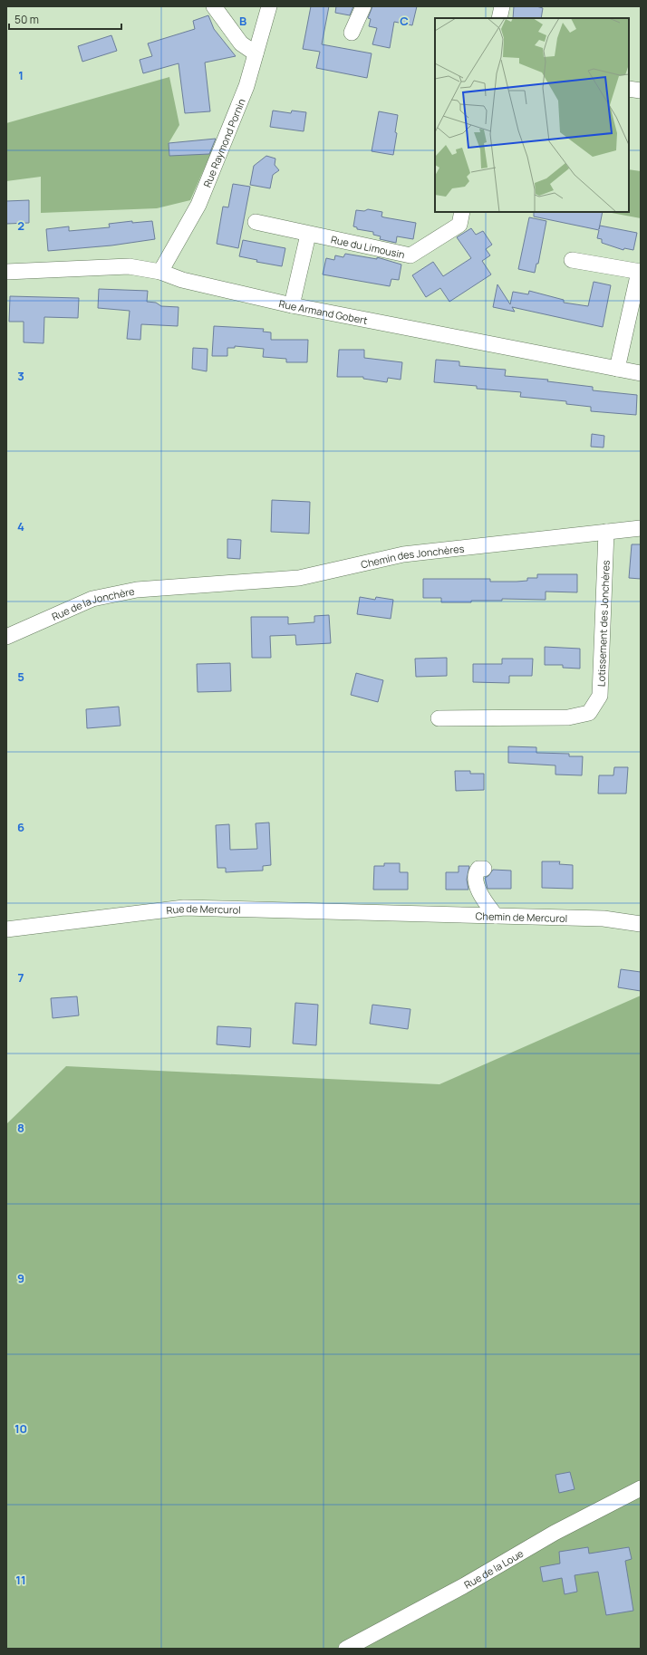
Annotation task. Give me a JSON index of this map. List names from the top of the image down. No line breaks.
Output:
{"streets":{"street":["Rue Raymond Pornin","Rue du Limousin","Rue Armand Gobert","Chemin des Jonchères","Rue de la Jonchère","Lotissement des Jonchères","Rue de Mercurol","Chemin de Mercurol","Rue de la Loue"]},"crossings":[["Rue Raymond Pornin","Rue Armand Gobert"],["Chemin des Jonchères","Rue de la Jonchère"],["Chemin des Jonchères","Lotissement des Jonchères"],["Rue de Mercurol","Chemin de Mercurol"]],"scale_bar":"50 m","grid":{"columns":["B","C"],"rows":["1","2","3","4","5","6","7","8","9","10","11"]}}
